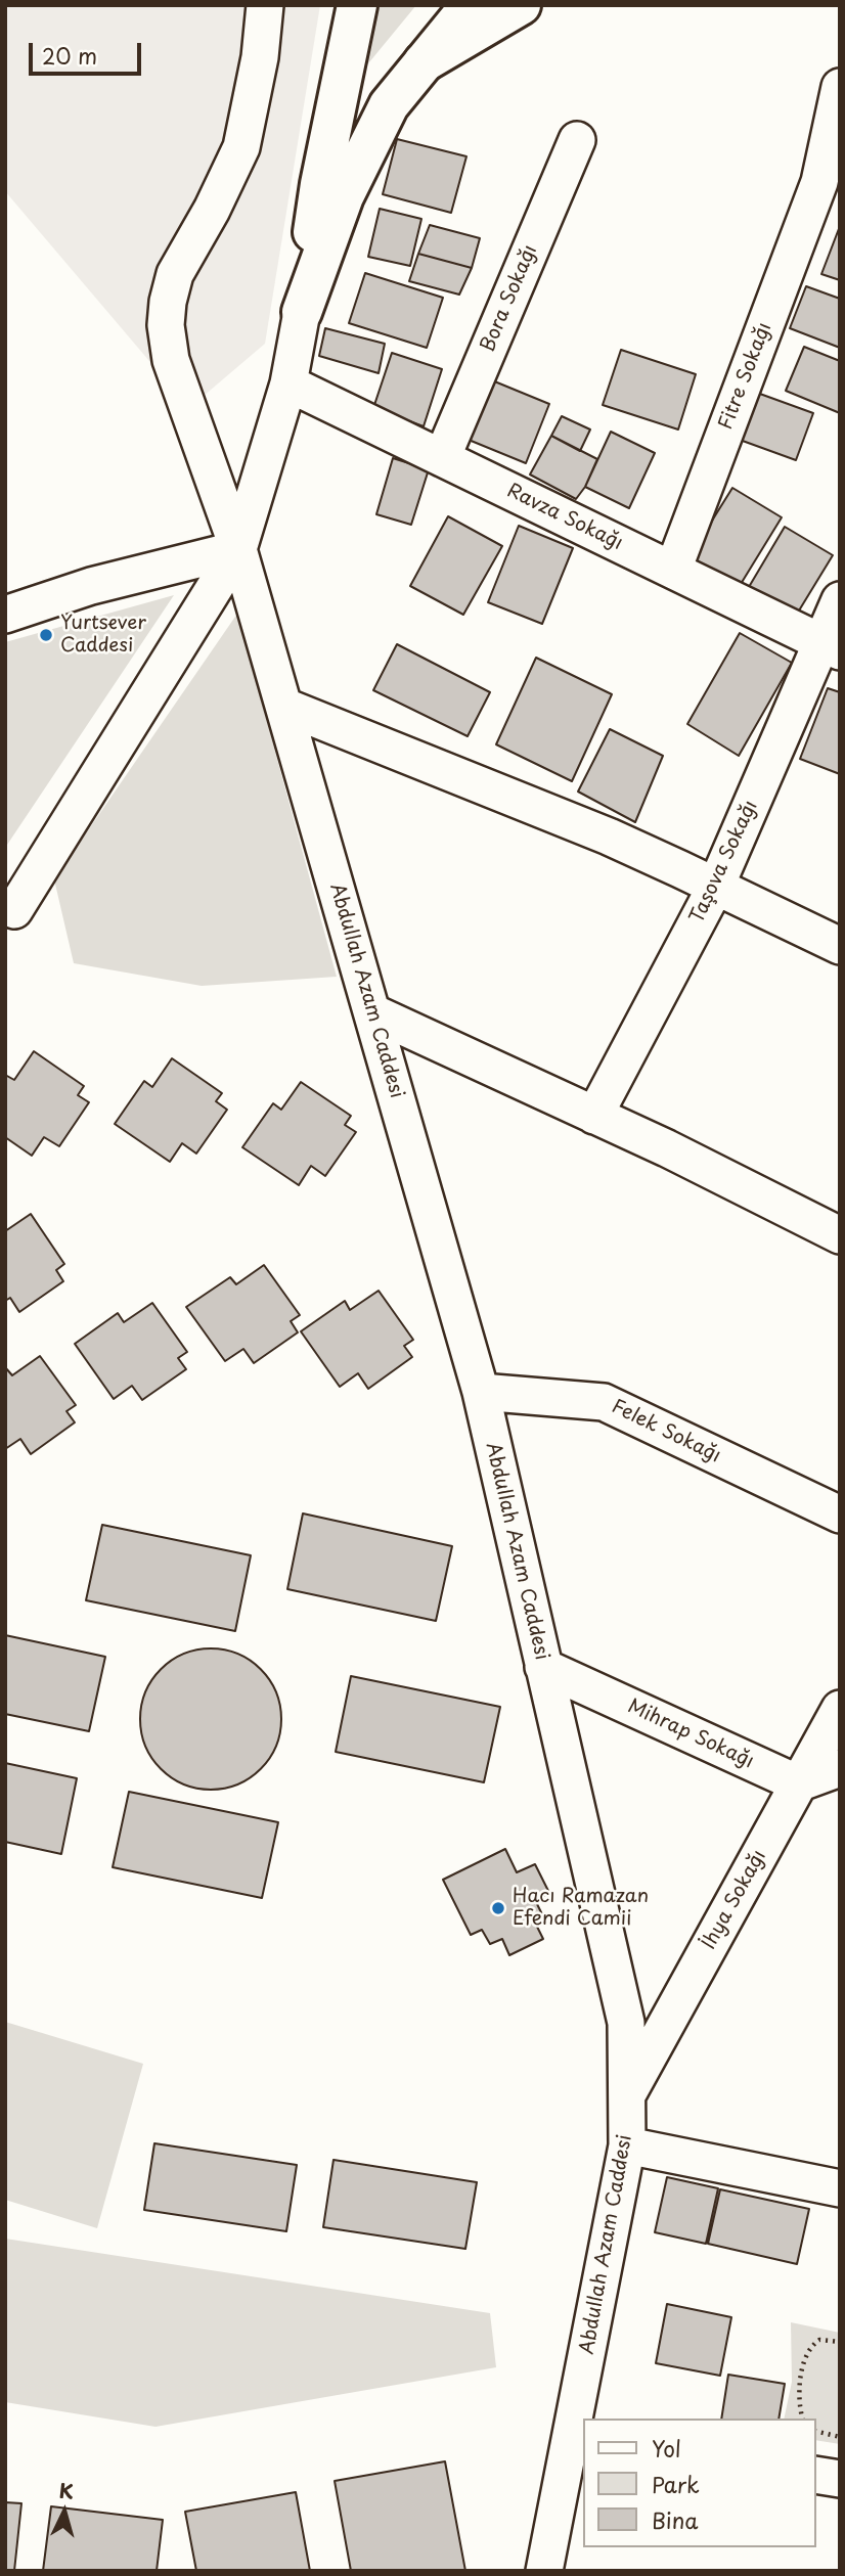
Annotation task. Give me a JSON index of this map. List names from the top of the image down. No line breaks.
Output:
{"streets":{"street":["Bora Sokağı","Fitre Sokağı","Ravza Sokağı","Taşova Sokağı","Abdullah Azam Caddesi","Felek Sokağı","Mihrap Sokağı","İhya Sokağı"]},"crossings":[["Bora Sokağı","Ravza Sokağı"],["Fitre Sokağı","Ravza Sokağı"],["Ravza Sokağı","Taşova Sokağı"],["Abdullah Azam Caddesi","Felek Sokağı"],["Abdullah Azam Caddesi","Mihrap Sokağı"],["Abdullah Azam Caddesi","İhya Sokağı"],["Mihrap Sokağı","İhya Sokağı"]],"places":["Yurtsever Caddesi","Hacı Ramazan Efendi Camii"],"legend":["Yol","Park","Bina"],"scale_bar":"20 m","north":"top"}
